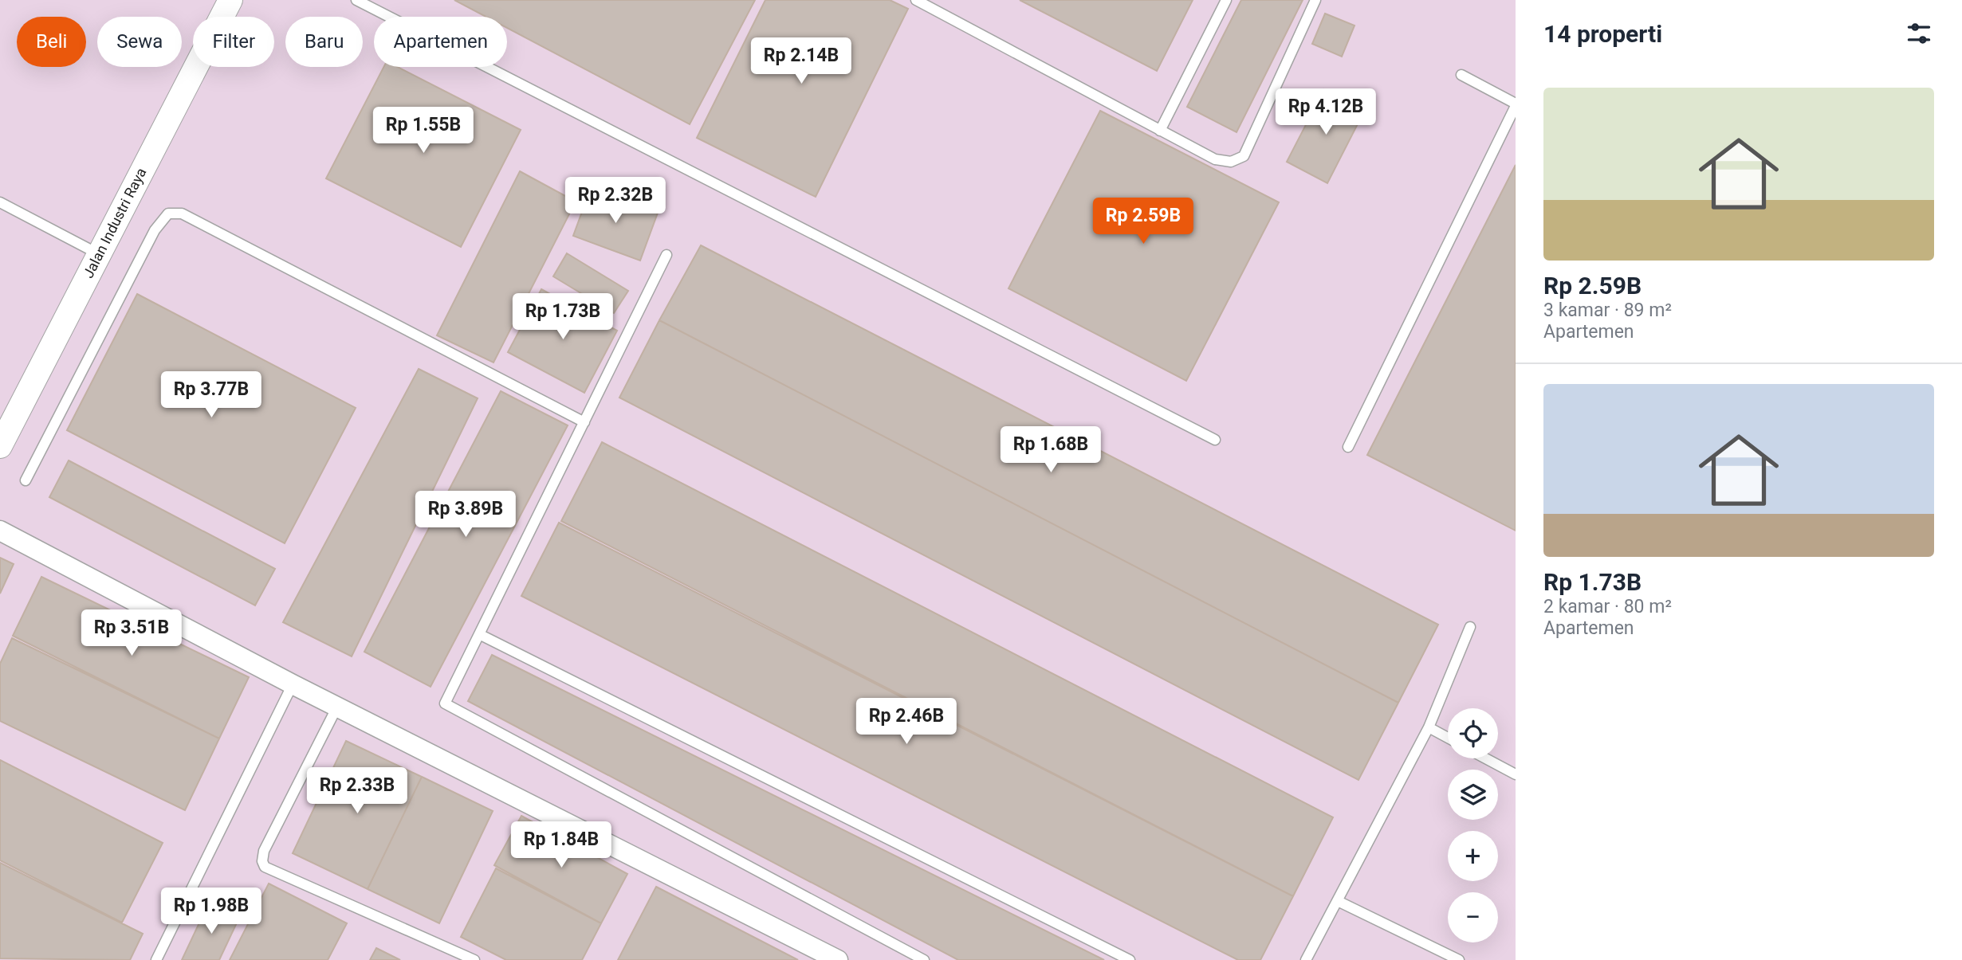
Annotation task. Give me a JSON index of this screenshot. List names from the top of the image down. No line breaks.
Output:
{"streets":{"street":["Jalan Industri Raya"]},"page":{"heading":"14 properti","chip":["Beli","Sewa","Filter","Baru","Apartemen"],"price":["Rp 2.14B","Rp 4.12B","Rp 1.55B","Rp 2.32B","Rp 2.59B","Rp 1.73B","Rp 3.77B","Rp 1.68B","Rp 3.89B","Rp 3.51B","Rp 2.46B","Rp 2.33B","Rp 1.84B","Rp 1.98B"],"list":[{"name":"Rp 2.59B","note":"3 kamar · 89 m² · Apartemen"},{"name":"Rp 1.73B","note":"2 kamar · 80 m² · Apartemen"}],"map_buttons":["+","−"]}}
